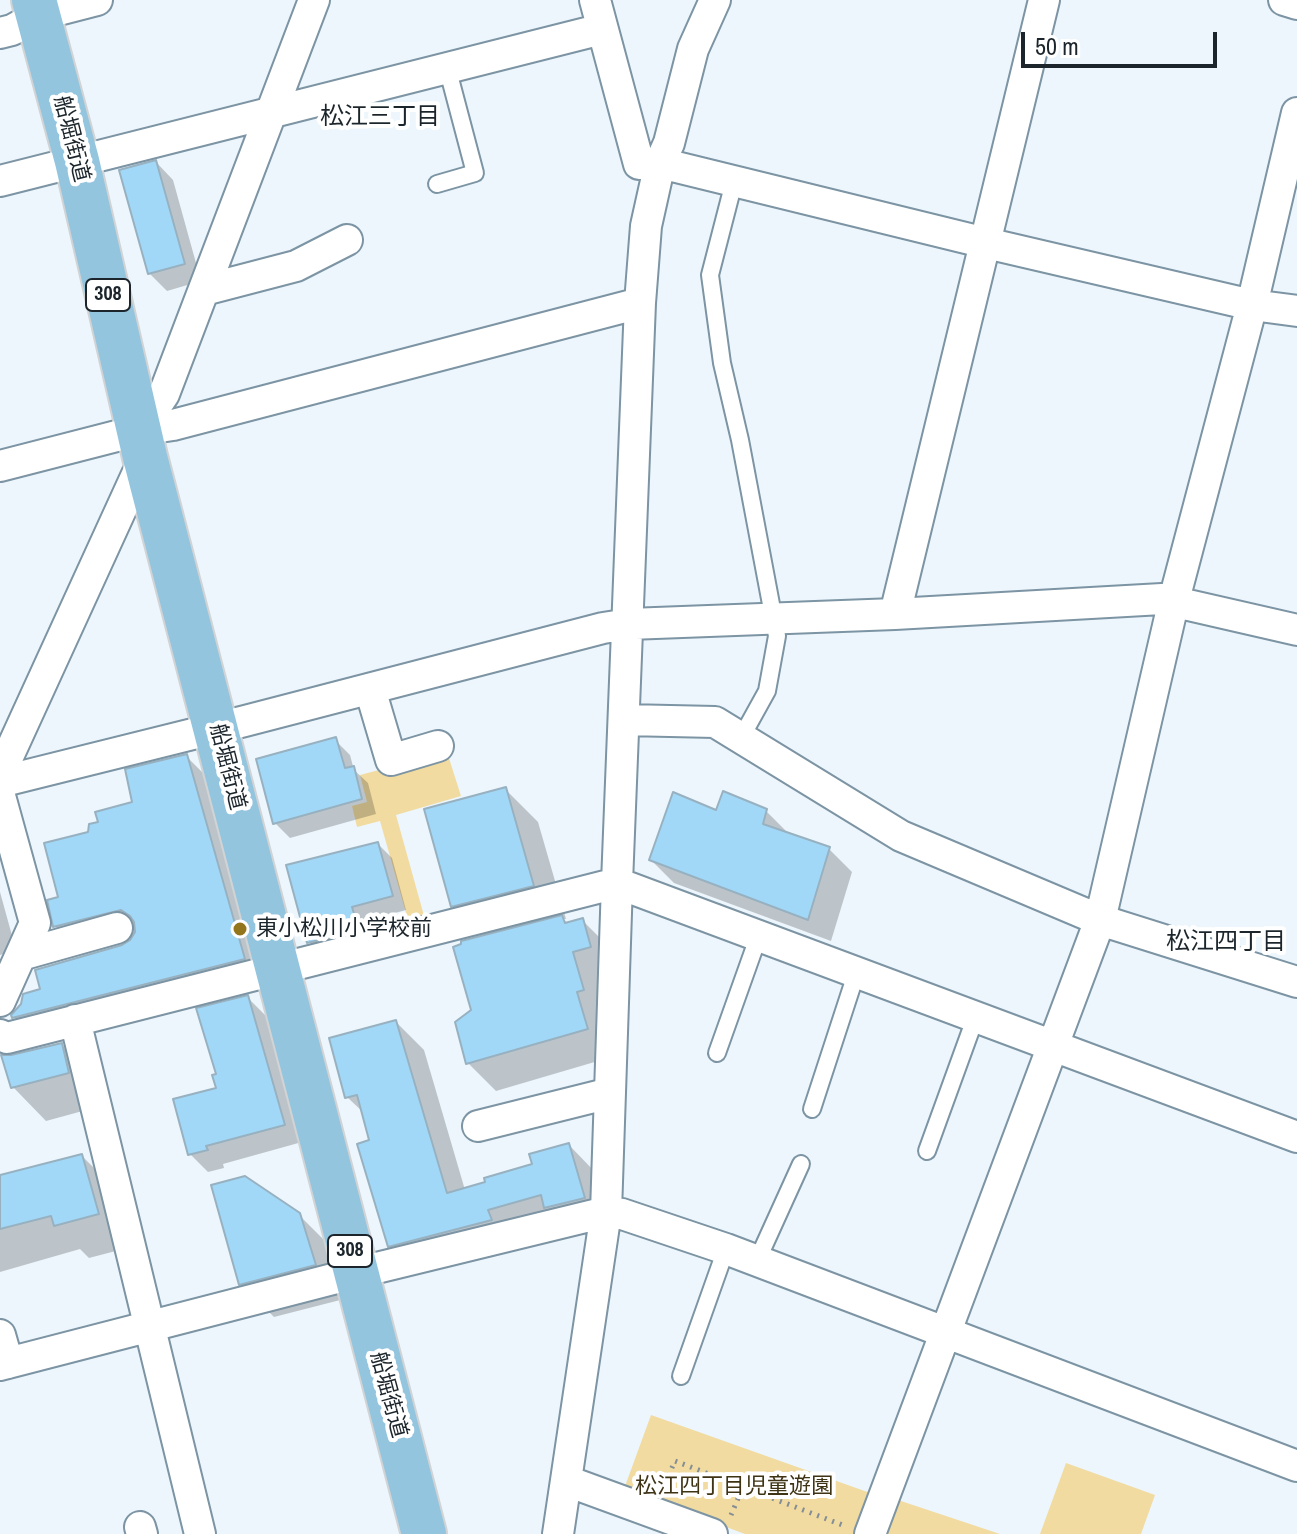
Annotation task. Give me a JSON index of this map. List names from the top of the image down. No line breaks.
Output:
{"streets":{"main road":["船堀街道","308"]},"districts":["松江三丁目","松江四丁目"],"parks":["松江四丁目児童遊園"],"places":["東小松川小学校前"],"scale_bar":"50 m"}
